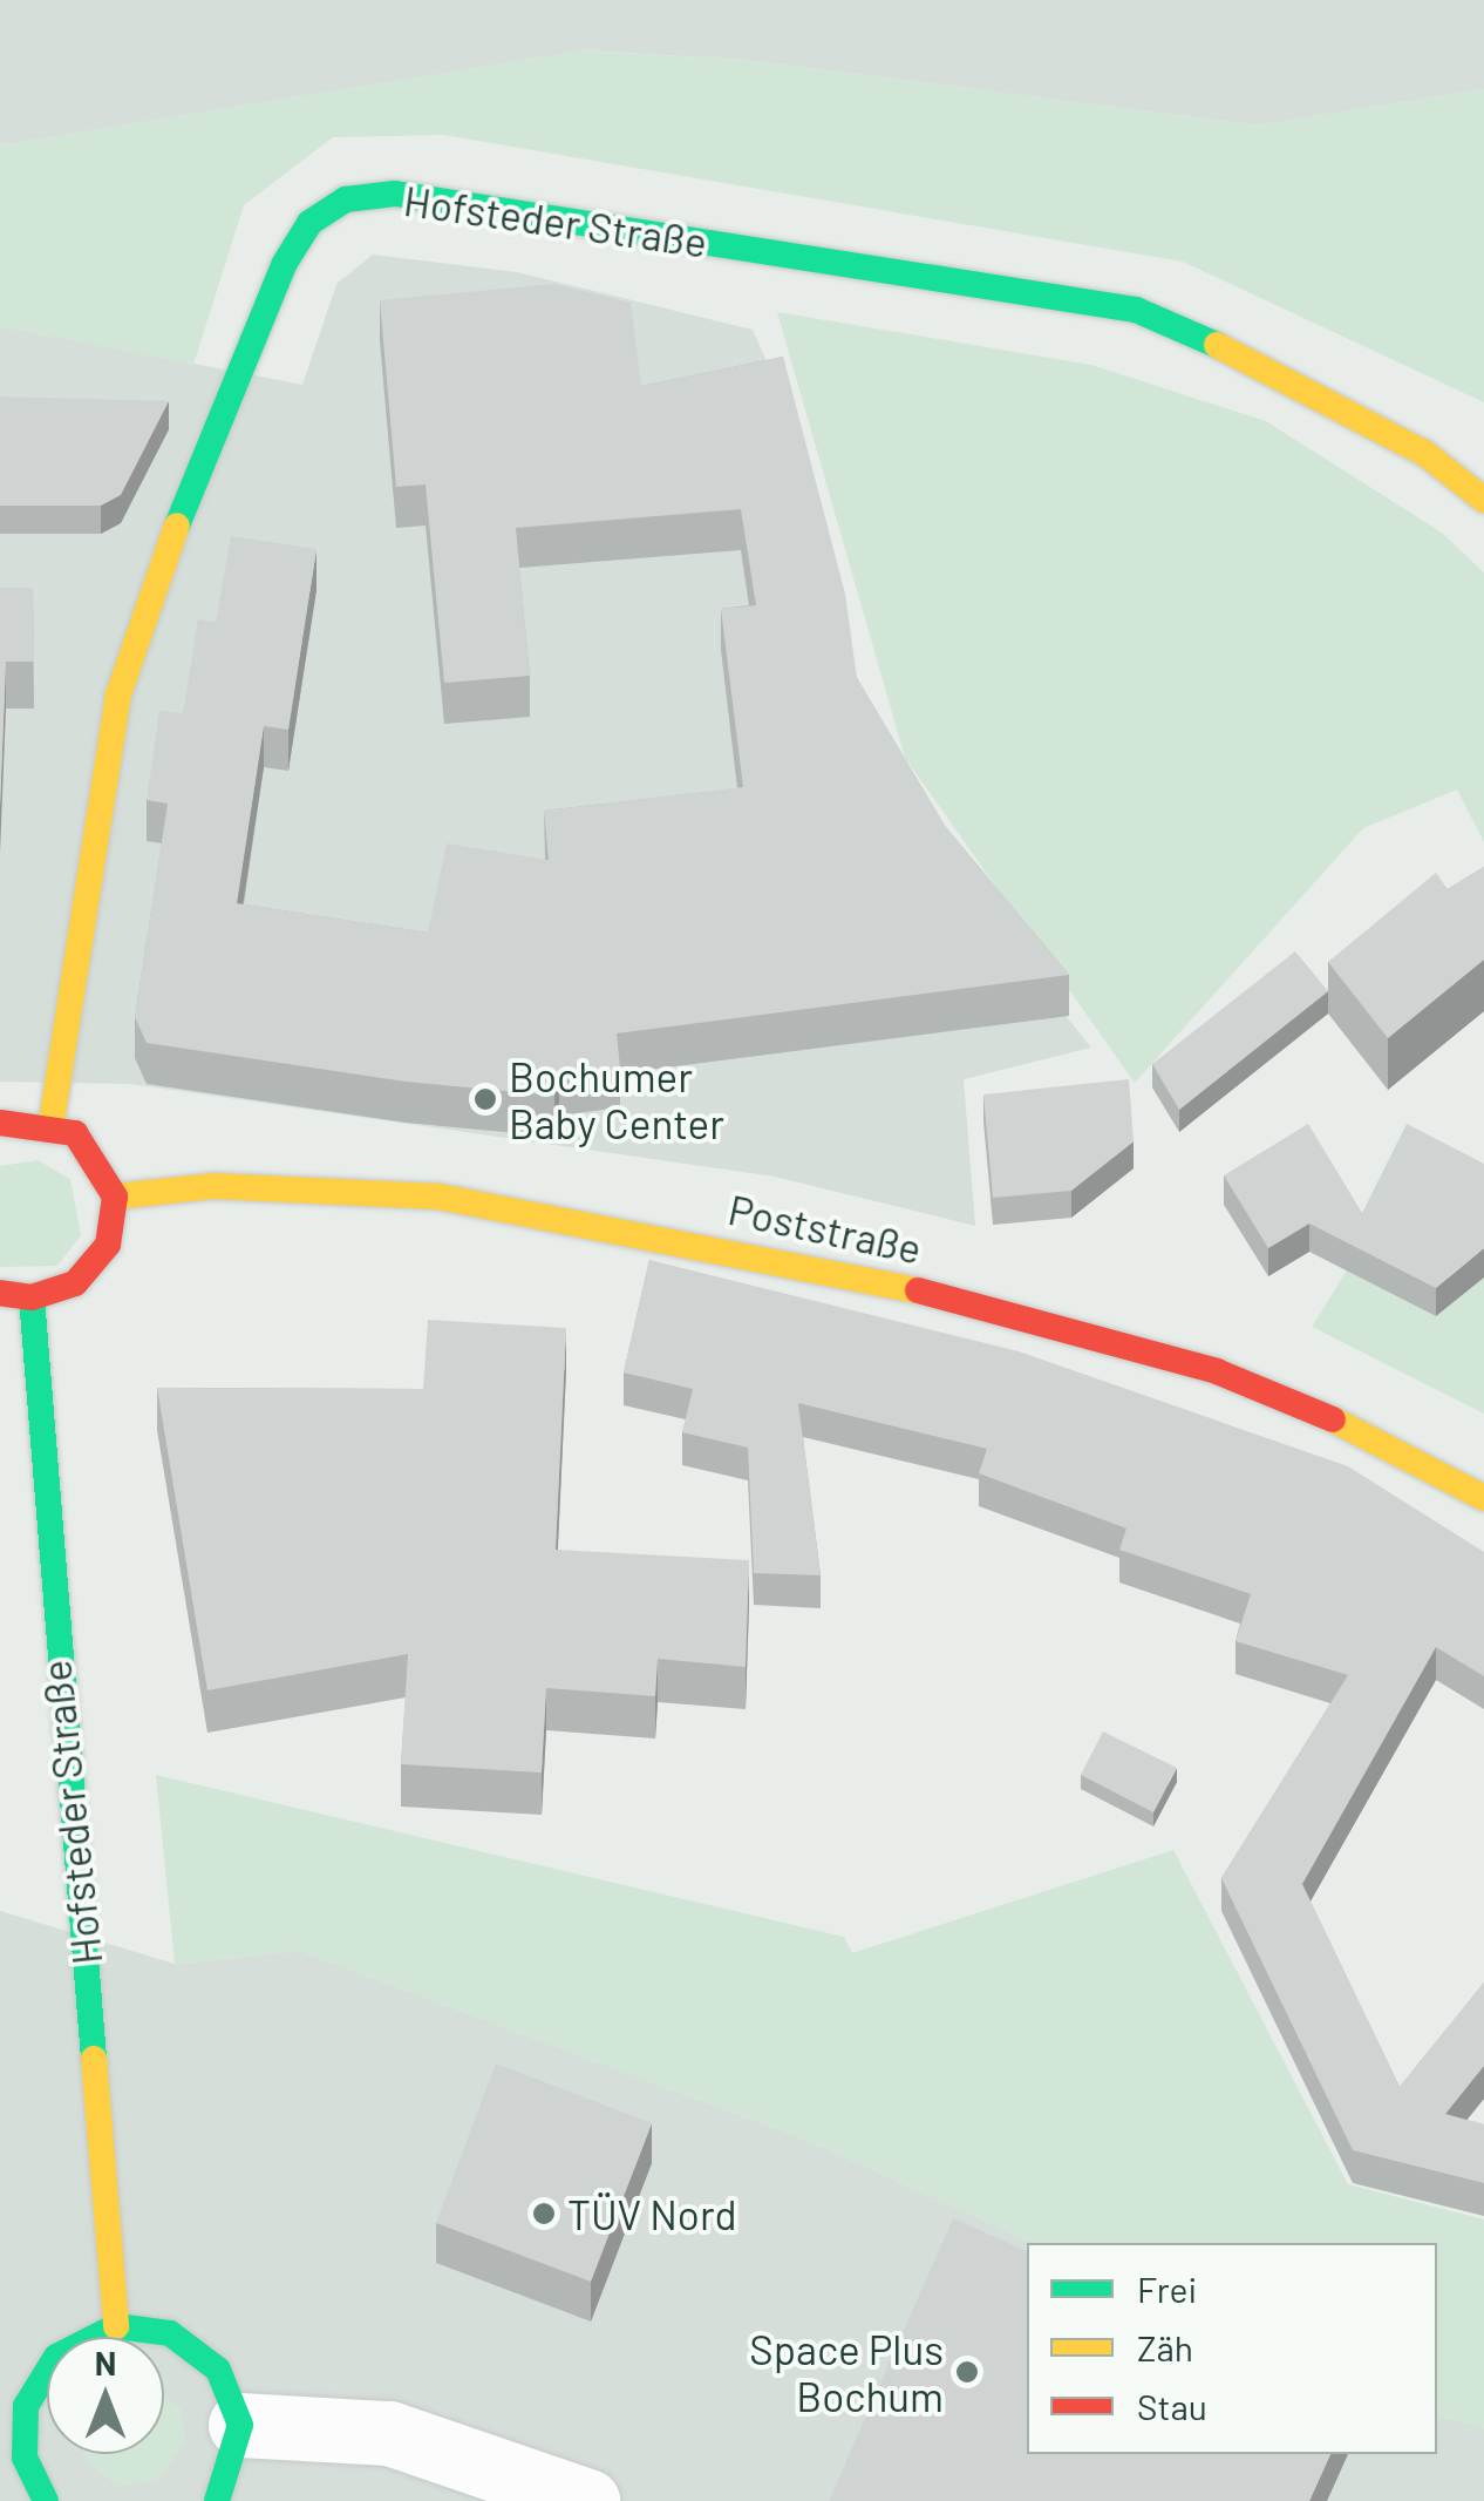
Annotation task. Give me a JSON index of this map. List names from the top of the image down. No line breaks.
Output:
{"streets":{"street":["Hofsteder Straße","Poststraße"]},"places":["Bochumer Baby Center","TÜV Nord","Space Plus Bochum"],"legend":["Frei","Zäh","Stau"],"north":"top"}
